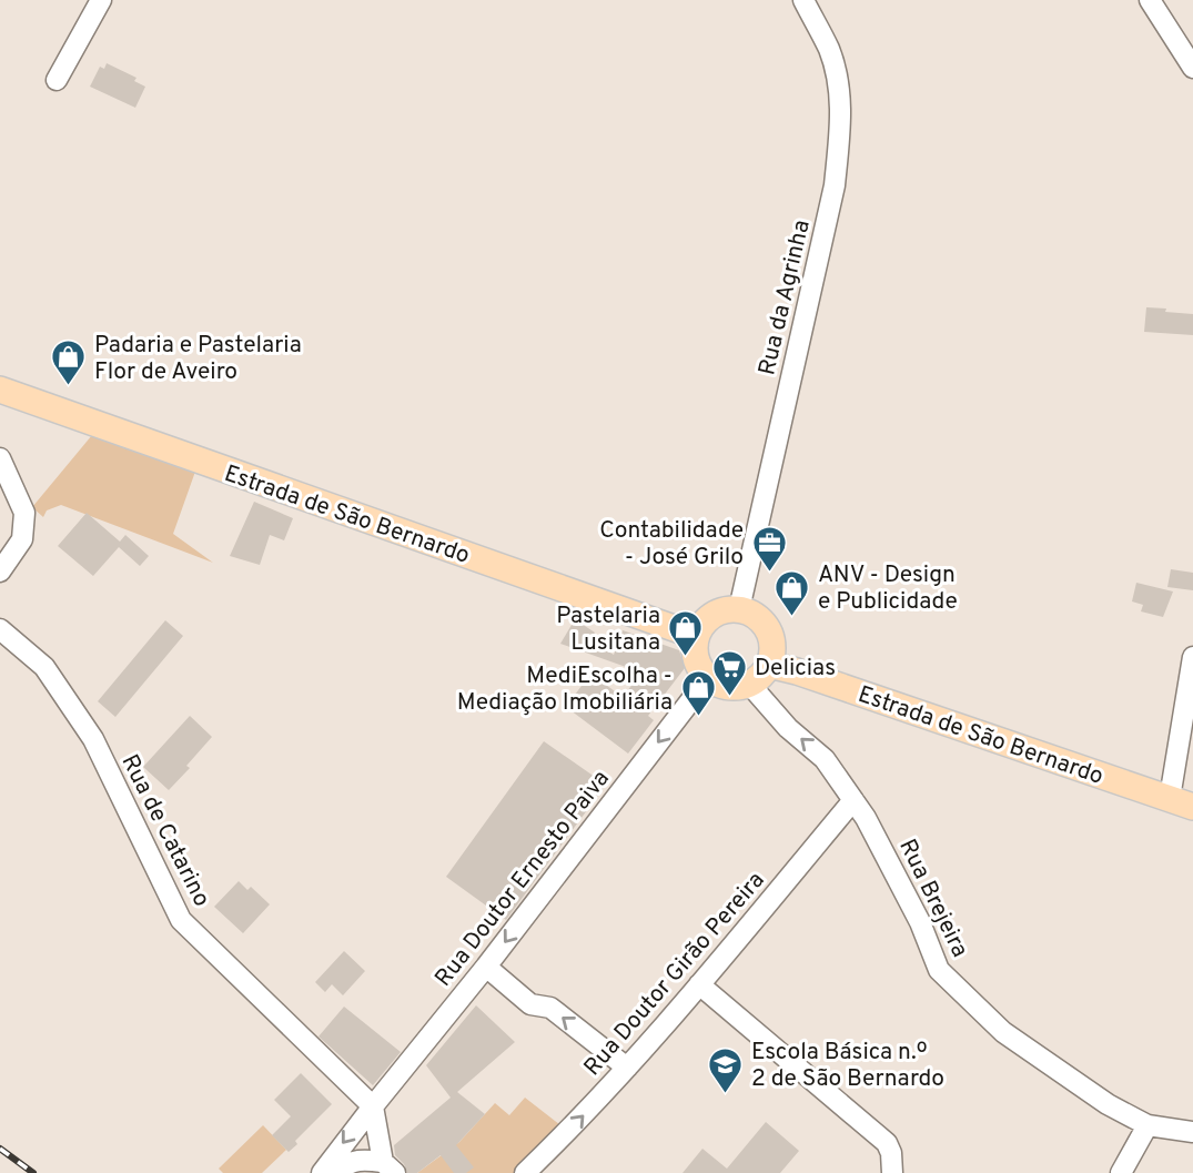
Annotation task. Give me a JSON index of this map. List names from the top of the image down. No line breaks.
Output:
{"streets":{"main road":["Estrada de São Bernardo"],"street":["Rua da Agrinha","Rua de Catarino","Rua Doutor Ernesto Paiva","Rua Brejeira","Rua Doutor Girão Pereira"]},"crossings":[["Rua da Agrinha","Estrada de São Bernardo"],["Rua da Agrinha","Rua Doutor Ernesto Paiva"],["Rua da Agrinha","Rua Brejeira"],["Estrada de São Bernardo","Rua Doutor Ernesto Paiva"],["Estrada de São Bernardo","Rua Brejeira"],["Rua de Catarino","Rua Doutor Ernesto Paiva"],["Rua Doutor Ernesto Paiva","Rua Brejeira"],["Rua Brejeira","Rua Doutor Girão Pereira"]],"one_way":["Rua Doutor Ernesto Paiva"],"places":{"shop":["Padaria e Pastelaria Flor de Aveiro","ANV - Design e Publicidade","Pastelaria Lusitana","MediEscolha - Mediação Imobiliária"],"office":["Contabilidade - José Grilo"],"supermarket":["Delicias"],"school or university":["Escola Básica n.º 2 de São Bernardo"]}}
